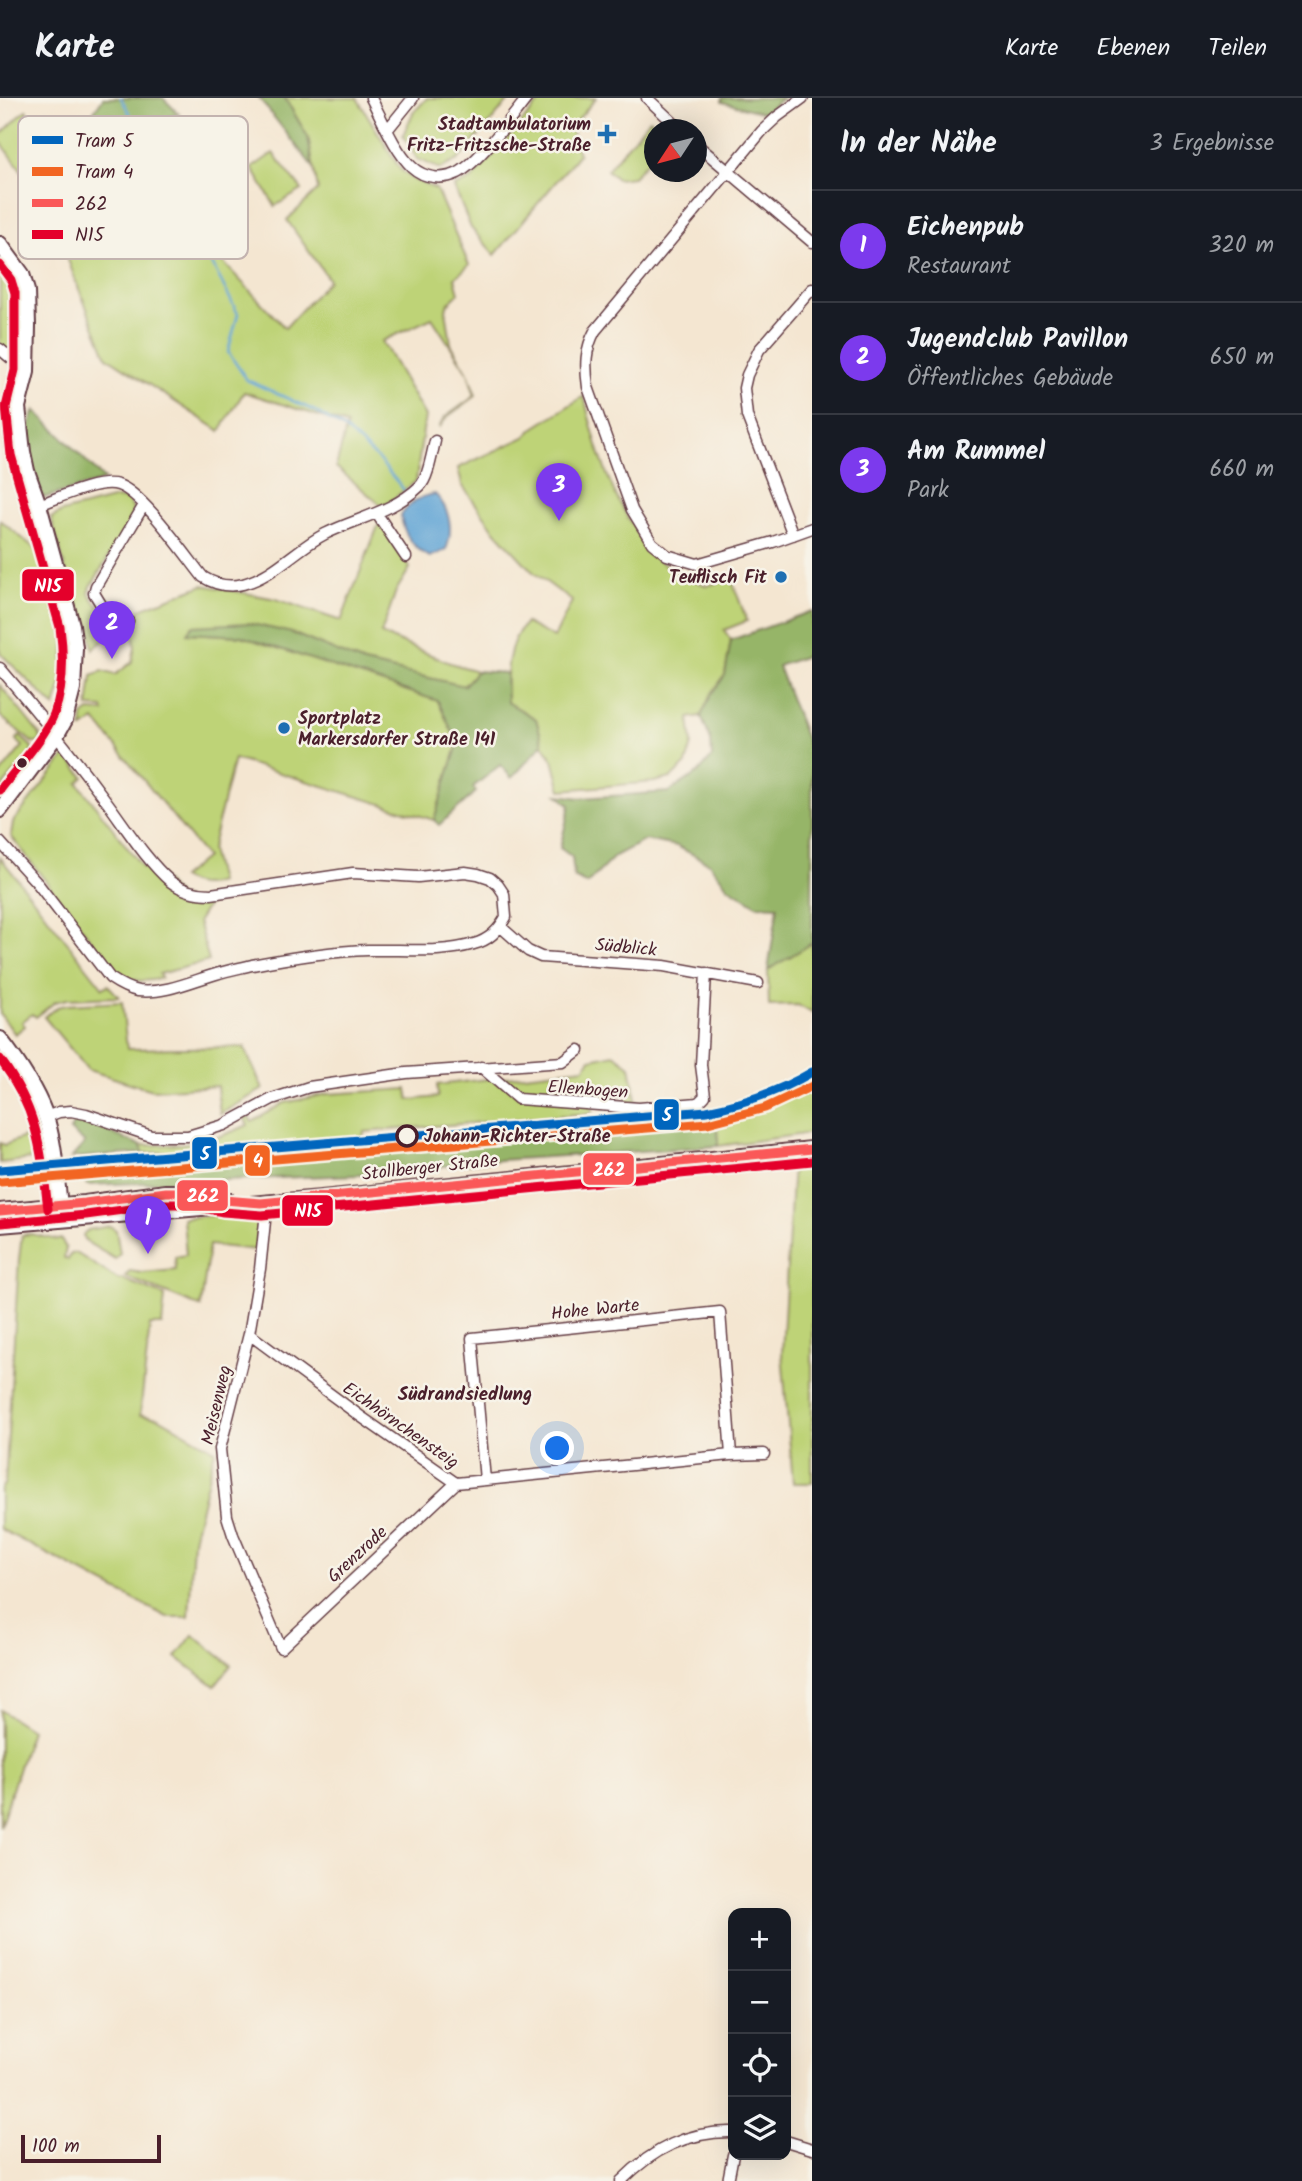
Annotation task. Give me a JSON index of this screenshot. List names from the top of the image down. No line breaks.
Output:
{"streets":{"main road":["Stollberger Straße"],"street":["Südblick","Ellenbogen","Hohe Warte","Meisenweg","Eichhörnchensteig","Grenzrode"]},"crossings":[["Südblick","Ellenbogen"],["Stollberger Straße","Meisenweg"],["Hohe Warte","Eichhörnchensteig"],["Meisenweg","Eichhörnchensteig"],["Meisenweg","Grenzrode"],["Eichhörnchensteig","Grenzrode"]],"districts":["Südrandsiedlung"],"places":{"health":["Stadtambulatorium Fritz-Fritzsche-Straße"],"other":["Teuflisch Fit","Sportplatz Markersdorfer Straße 141","Johann-Richter-Straße"]},"lines":["transit line N15","tram line 5","tram line 4","transit line 262"],"legend":["Tram 5","Tram 4","262","N15"],"scale_bar":"100 m","north":"bottom left","page":{"header":"Karte","nav":["Karte","Ebenen","Teilen"],"heading":["In der Nähe","3 Ergebnisse"],"list":[{"mark":"1","name":"Eichenpub","note":"Restaurant","value":"320 m"},{"mark":"2","name":"Jugendclub Pavillon","note":"Öffentliches Gebäude","value":"650 m"},{"mark":"3","name":"Am Rummel","note":"Park","value":"660 m"}],"pins":["3","2","1"],"map_buttons":["+","−"],"scale":"100 m"}}
